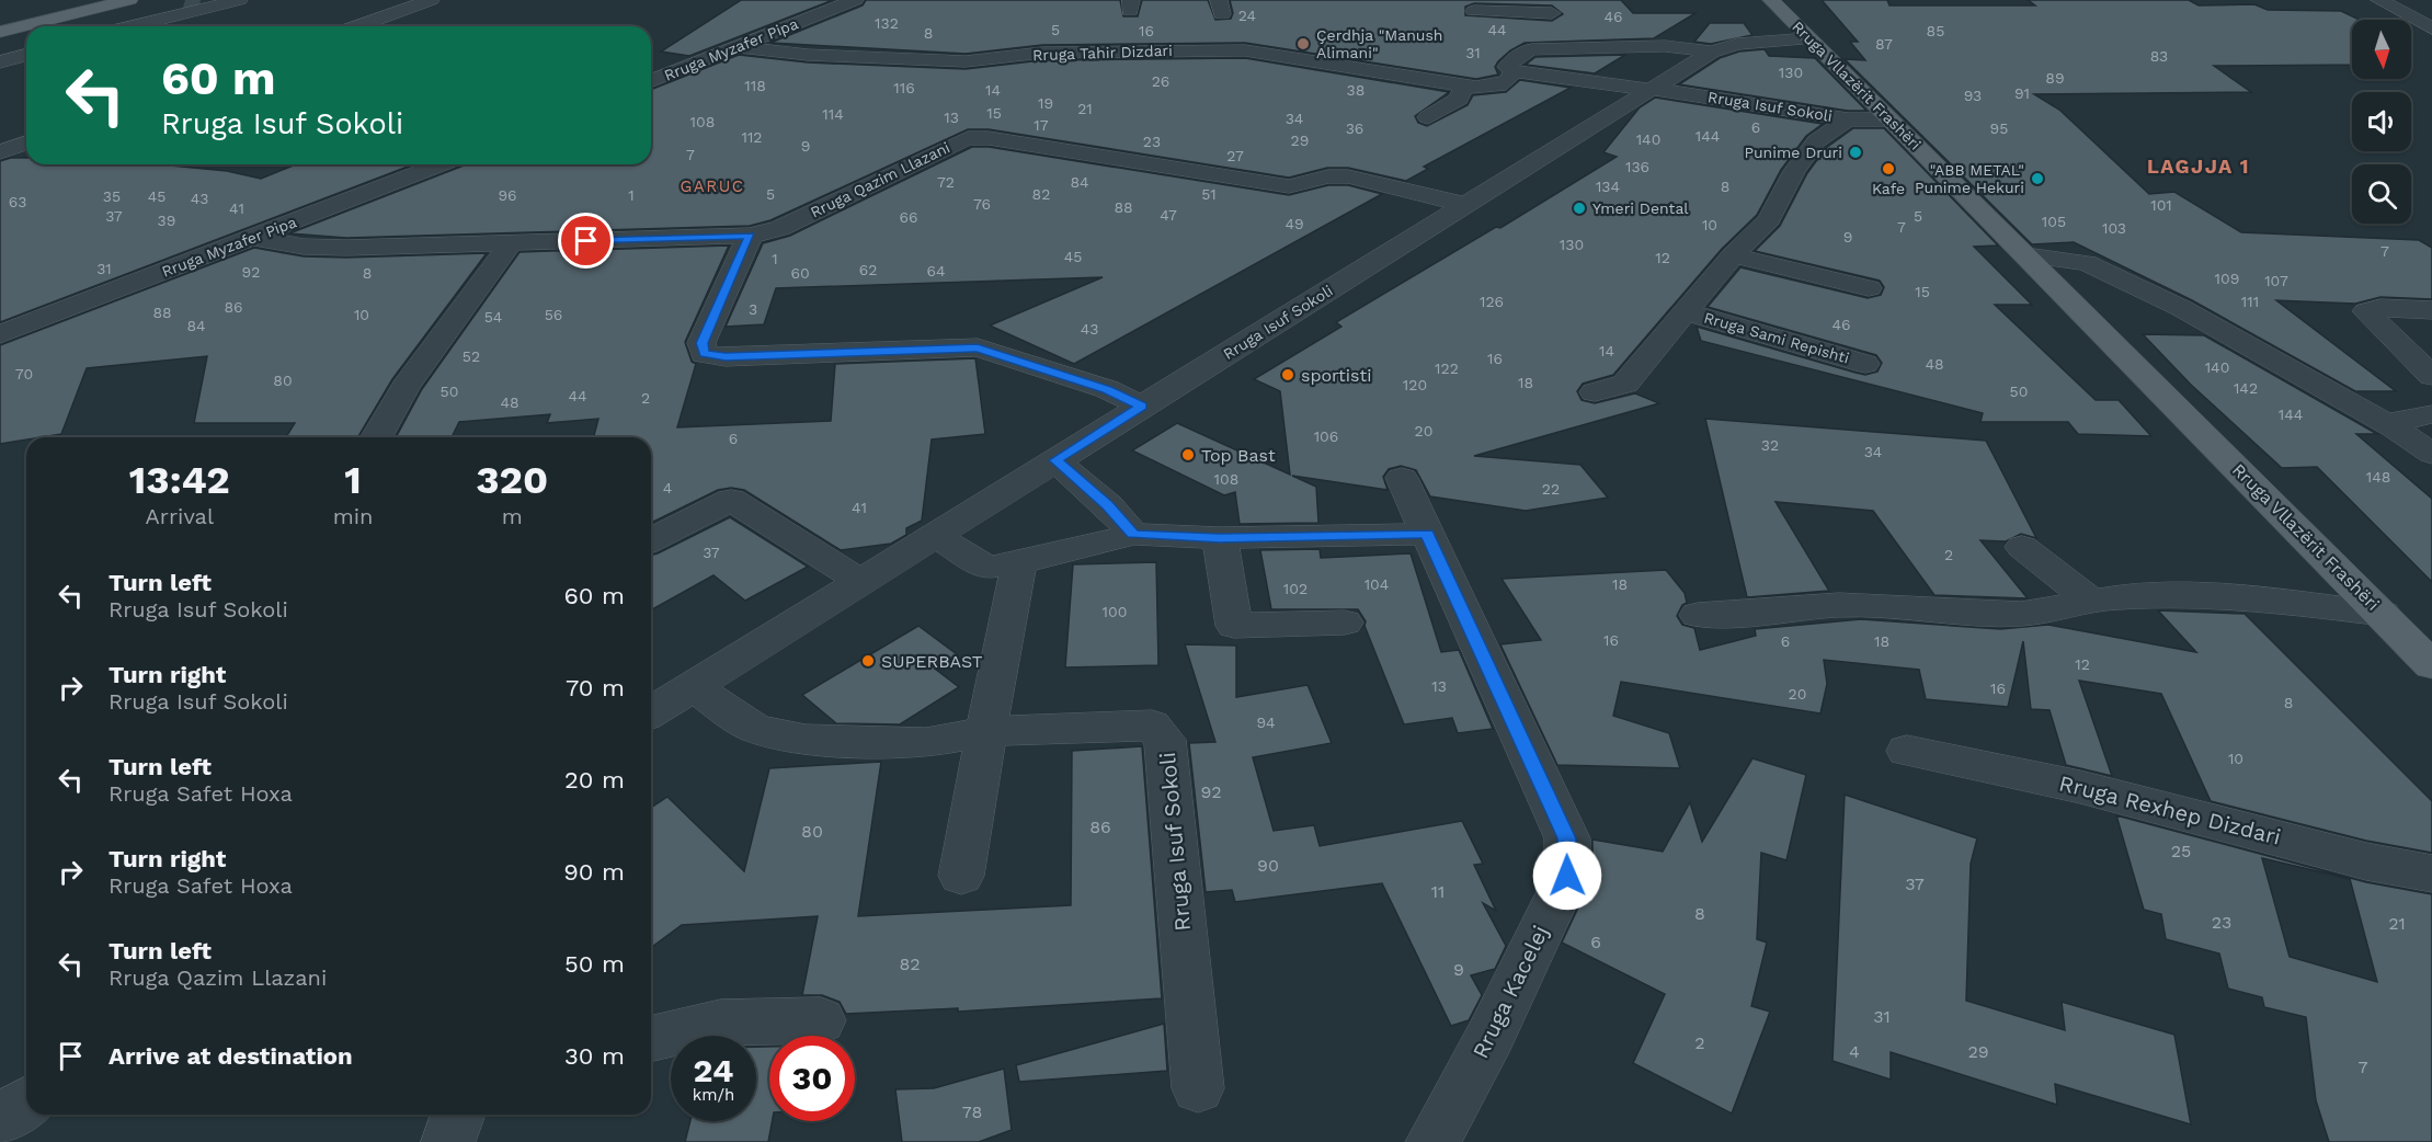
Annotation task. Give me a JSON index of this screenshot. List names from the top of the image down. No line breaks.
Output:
{"streets":{"main road":["Rruga Vllazërit Frashëri"],"street":["Rruga Myzafer Pipa","Rruga Tahir Dizdari","Rruga Isuf Sokoli","Rruga Qazim Llazani","Rruga Sami Repishti","Rruga Rexhep Dizdari","Rruga Kacelej"]},"crossings":[["Rruga Myzafer Pipa","Rruga Tahir Dizdari"],["Rruga Myzafer Pipa","Rruga Qazim Llazani"],["Rruga Tahir Dizdari","Rruga Isuf Sokoli"],["Rruga Vllazërit Frashëri","Rruga Isuf Sokoli"],["Rruga Isuf Sokoli","Rruga Qazim Llazani"],["Rruga Isuf Sokoli","Rruga Sami Repishti"]],"districts":["LAGJJA 1","GARUC"],"places":["Çerdhja \"Manush Alimani\"","Punime Druri","Kafe","\"ABB METAL\" Punime Hekuri","Ymeri Dental","sportisti","Top Bast","SUPERBAST"],"house_numbers":["24","46","132","5","44","16","85","8","87","31","83","130","89","26","118","116","14","38","91","93","19","21","15","114","13","34","108","17","6","36","95","144","112","140","29","23","9","7","27","136","72","84","134","8","5","82","51","96","1","35","45","43","63","76","101","88","41","47","37","5","66","39","105","49","10","7","103","9","130","7","45","12","1","31","62","64","92","8","60","109","107","15","126","111","86","3","88","10","56","54","46","84","43","14","52","16","48","140","122","70","80","18","120","142","50","50","44","2","48","144","20","106","6","32","34","148","108","4","22","41","37","2","104","18","102","100","16","6","18","12","13","16","20","8","94","10","92","86","80","25","90","37","11","8","23","21","6","82","9","31","2","4","29","7","78"],"north":"bottom","page":{"turn":["60 m","Rruga Isuf Sokoli"],"eta":["13:42","Arrival","1","min","320","m"],"list":[{"name":"Turn left","note":"Rruga Isuf Sokoli","value":"60 m"},{"name":"Turn right","note":"Rruga Isuf Sokoli","value":"70 m"},{"name":"Turn left","note":"Rruga Safet Hoxa","value":"20 m"},{"name":"Turn right","note":"Rruga Safet Hoxa","value":"90 m"},{"name":"Turn left","note":"Rruga Qazim Llazani","value":"50 m"},{"name":"Arrive at destination","value":"30 m"}],"speed":"24 km/h","limit":"30"}}
